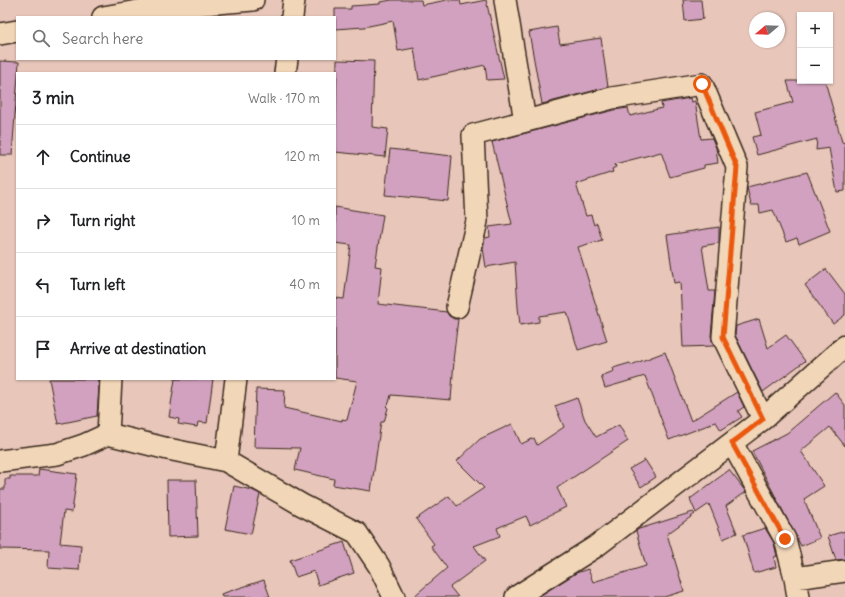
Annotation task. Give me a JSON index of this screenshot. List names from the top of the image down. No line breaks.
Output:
{"north":"left","page":{"map_buttons":["+","−"],"search":"Search here","heading":["3 min","Walk · 170 m"],"list":[["Continue","120 m"],["Turn right","10 m"],["Turn left","40 m"],"Arrive at destination"]}}
